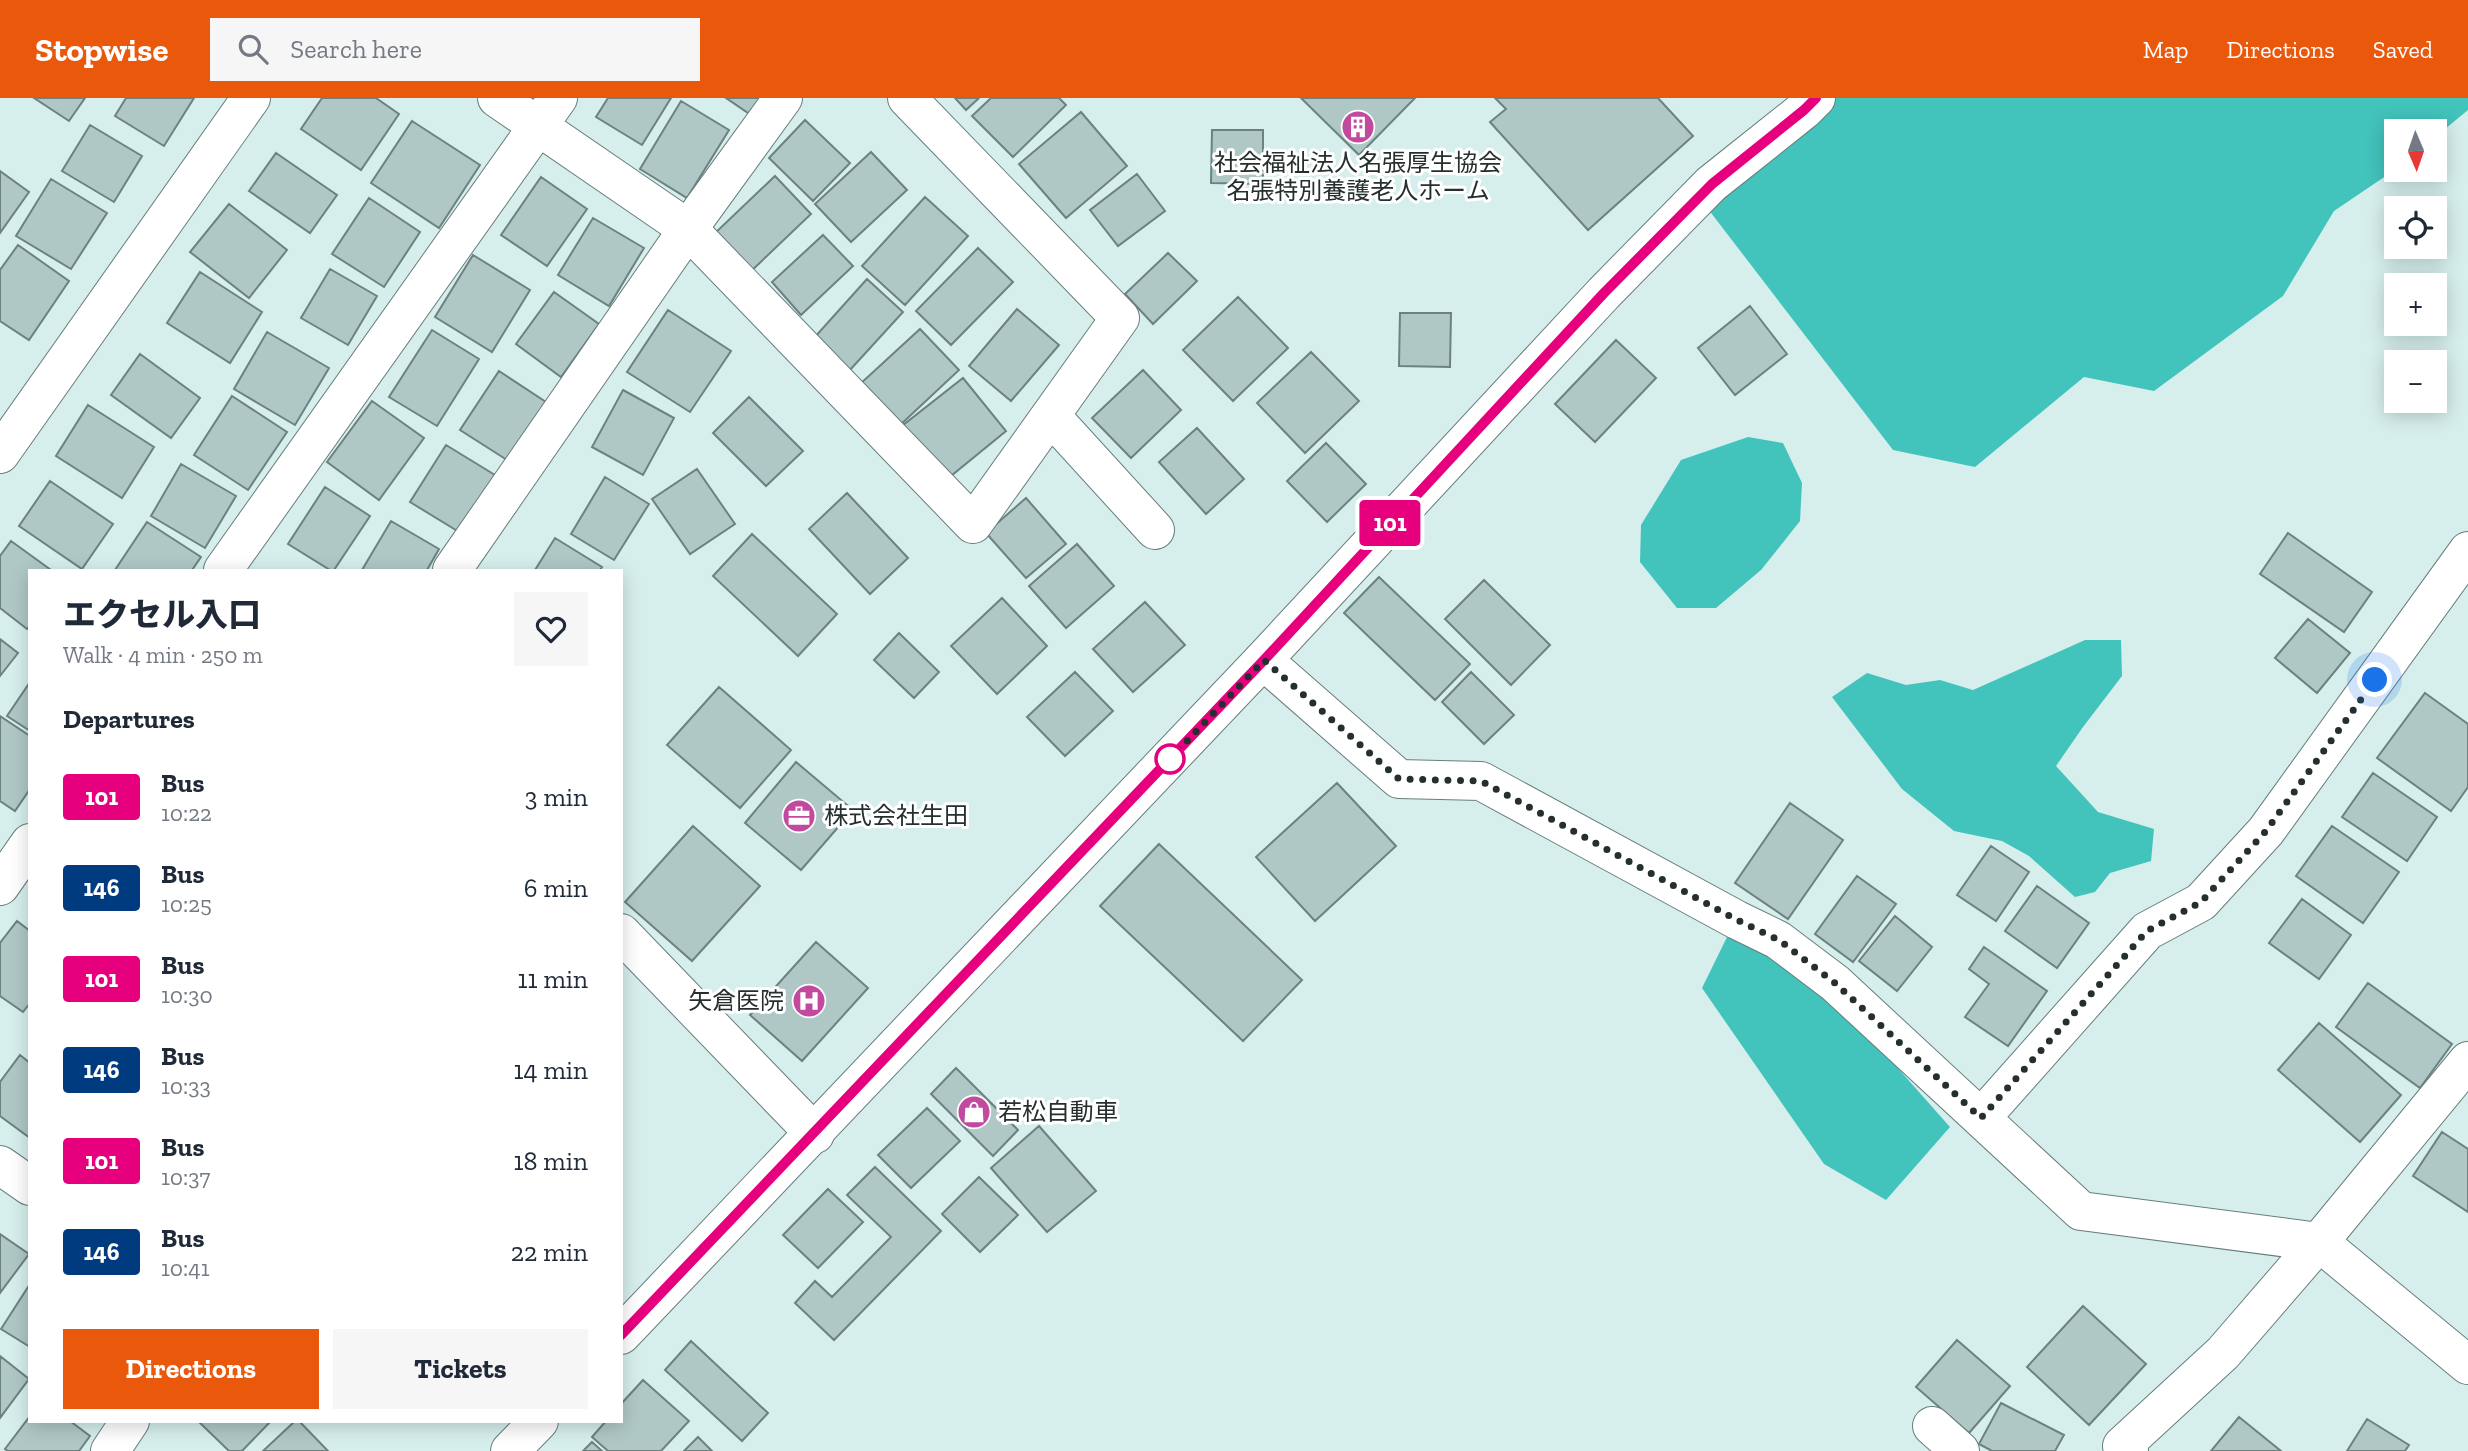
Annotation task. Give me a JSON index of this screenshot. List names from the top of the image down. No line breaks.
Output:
{"places":{"building":["社会福祉法人名張厚生協会 名張特別養護老人ホーム"],"office":["株式会社生田"],"hospital":["矢倉医院"],"shop":["若松自動車"]},"lines":["bus line 101"],"north":"bottom","page":{"header":"Stopwise","search":"Search here","nav":["Map","Directions","Saved"],"on_map":"101","map_buttons":["+","−"],"heading":[["エクセル入口","Walk · 4 min · 250 m"],"Departures"],"list":[{"mark":"101","name":"Bus","note":"10:22","value":"3 min"},{"mark":"146","name":"Bus","note":"10:25","value":"6 min"},{"mark":"101","name":"Bus","note":"10:30","value":"11 min"},{"mark":"146","name":"Bus","note":"10:33","value":"14 min"},{"mark":"101","name":"Bus","note":"10:37","value":"18 min"},{"mark":"146","name":"Bus","note":"10:41","value":"22 min"}],"buttons":["Directions","Tickets"]}}
